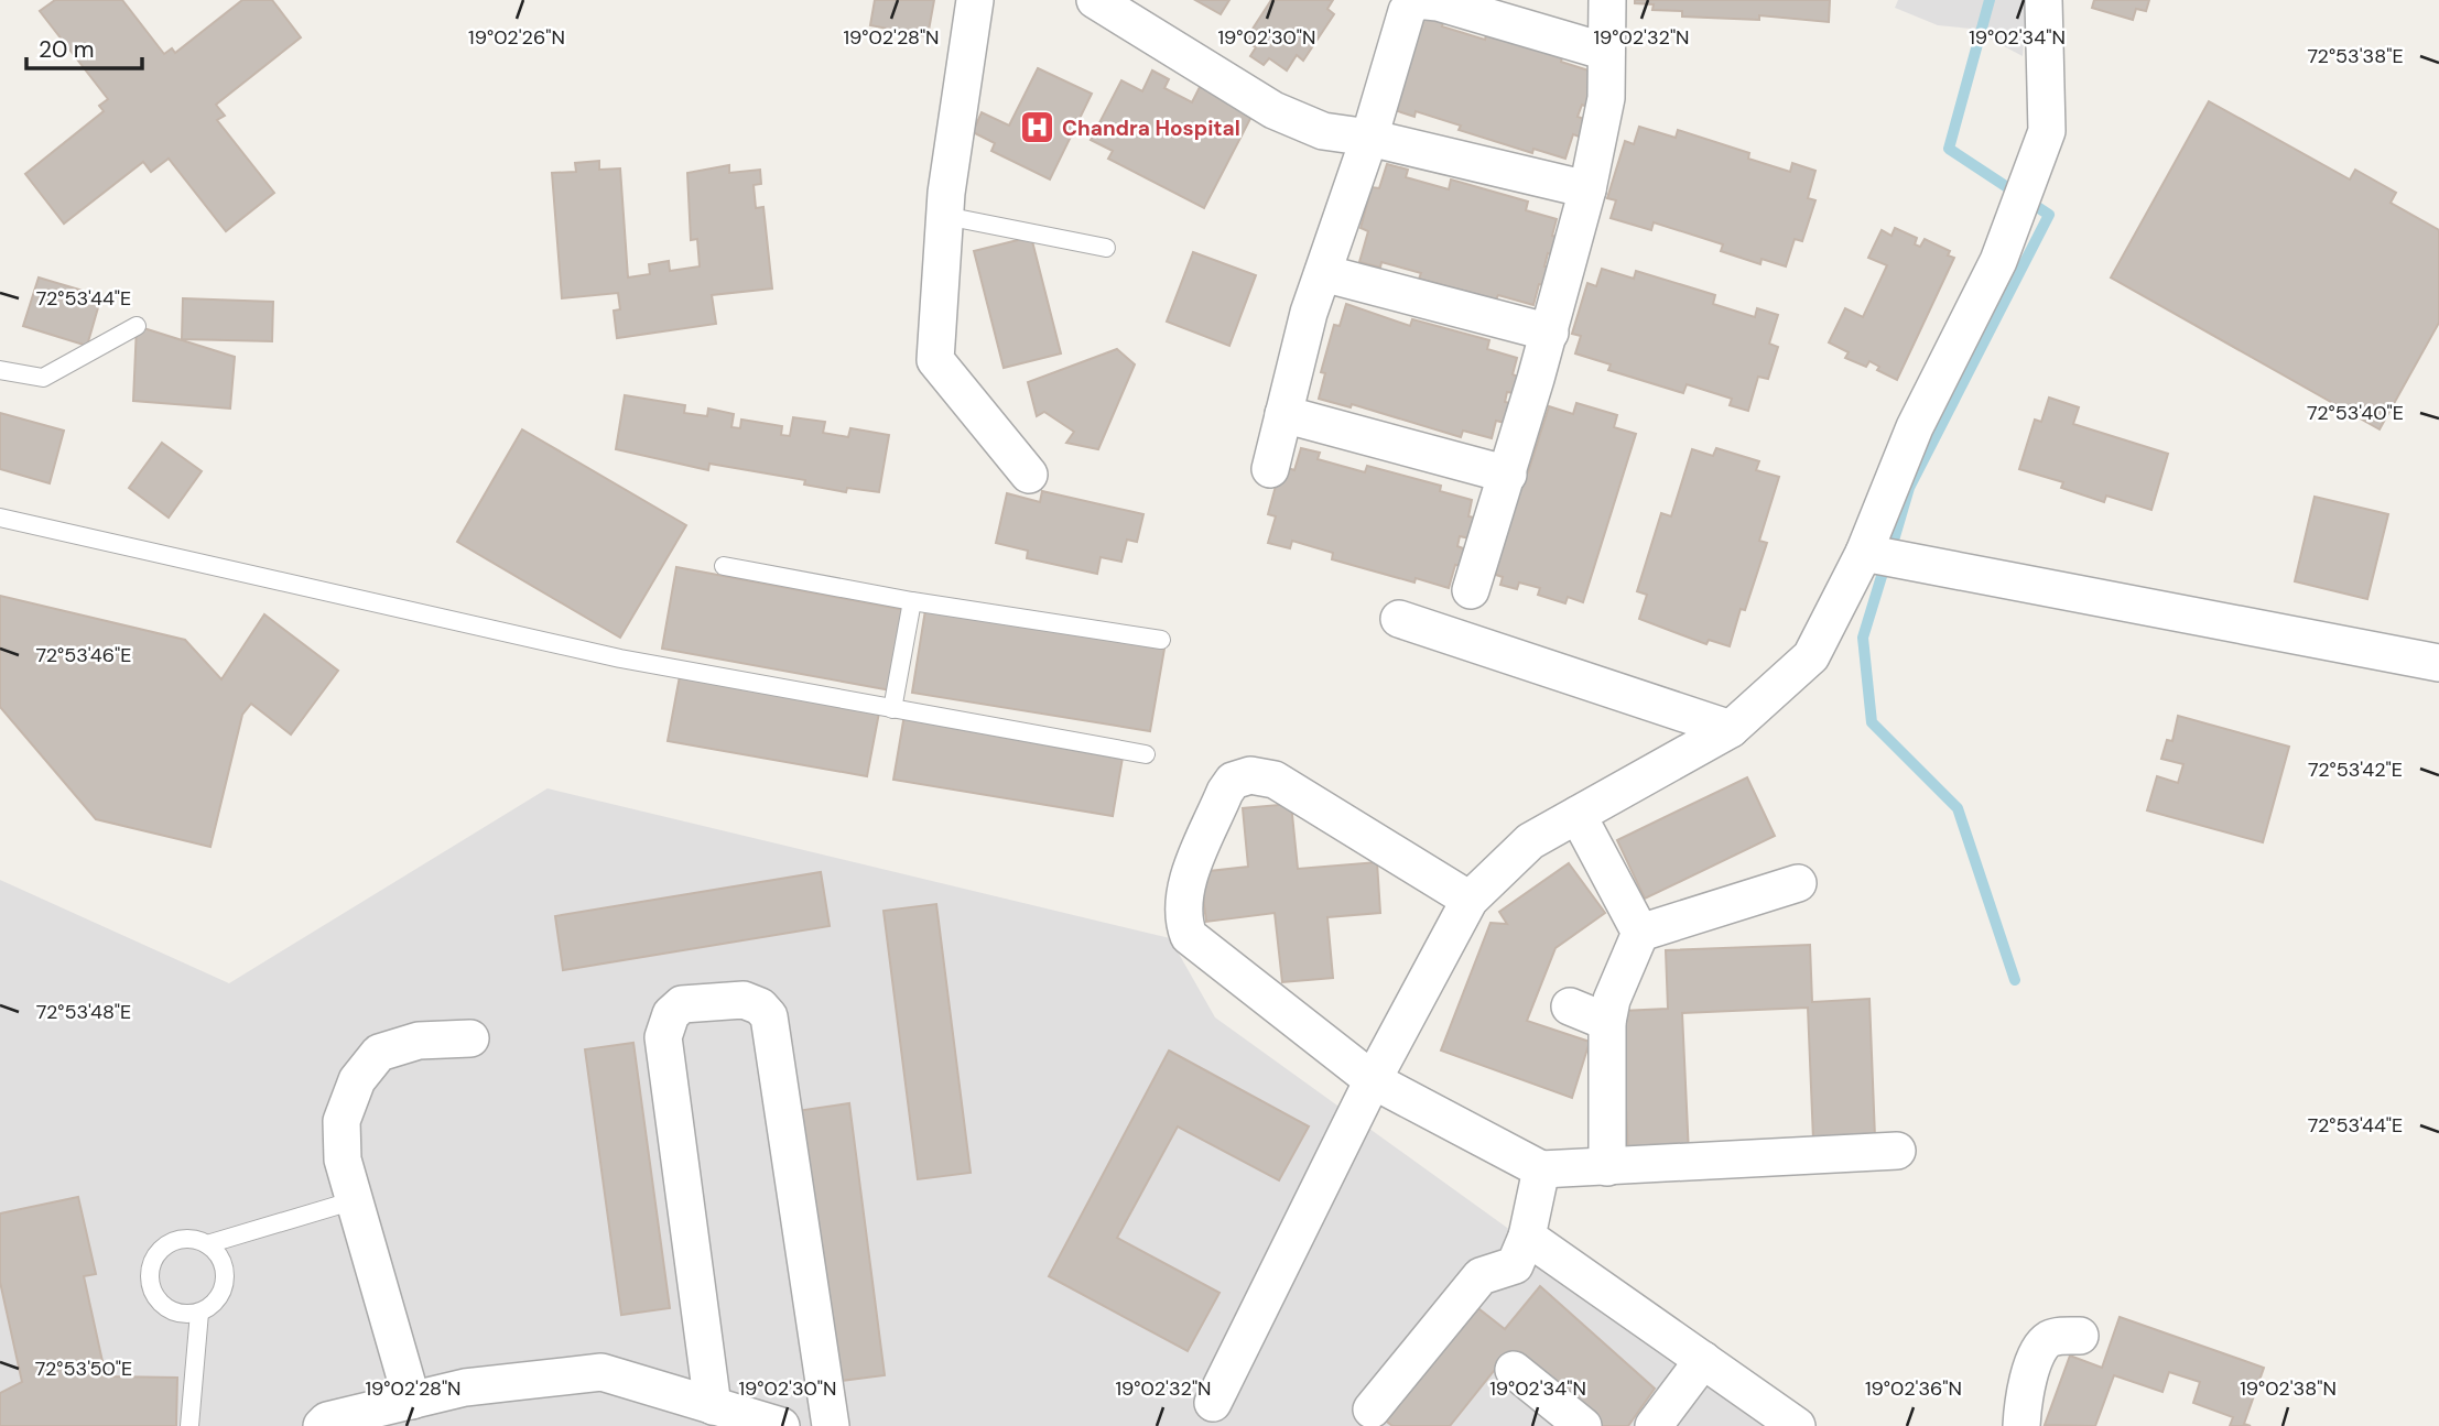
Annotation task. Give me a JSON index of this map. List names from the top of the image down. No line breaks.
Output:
{"places":{"hospital":["Chandra Hospital"]},"scale_bar":"20 m","coordinates":["19°02'26\"N","19°02'28\"N","19°02'30\"N","19°02'32\"N","19°02'34\"N","72°53'38\"E","72°53'44\"E","72°53'40\"E","72°53'46\"E","72°53'42\"E","72°53'48\"E","72°53'50\"E","19°02'36\"N","19°02'38\"N"]}
